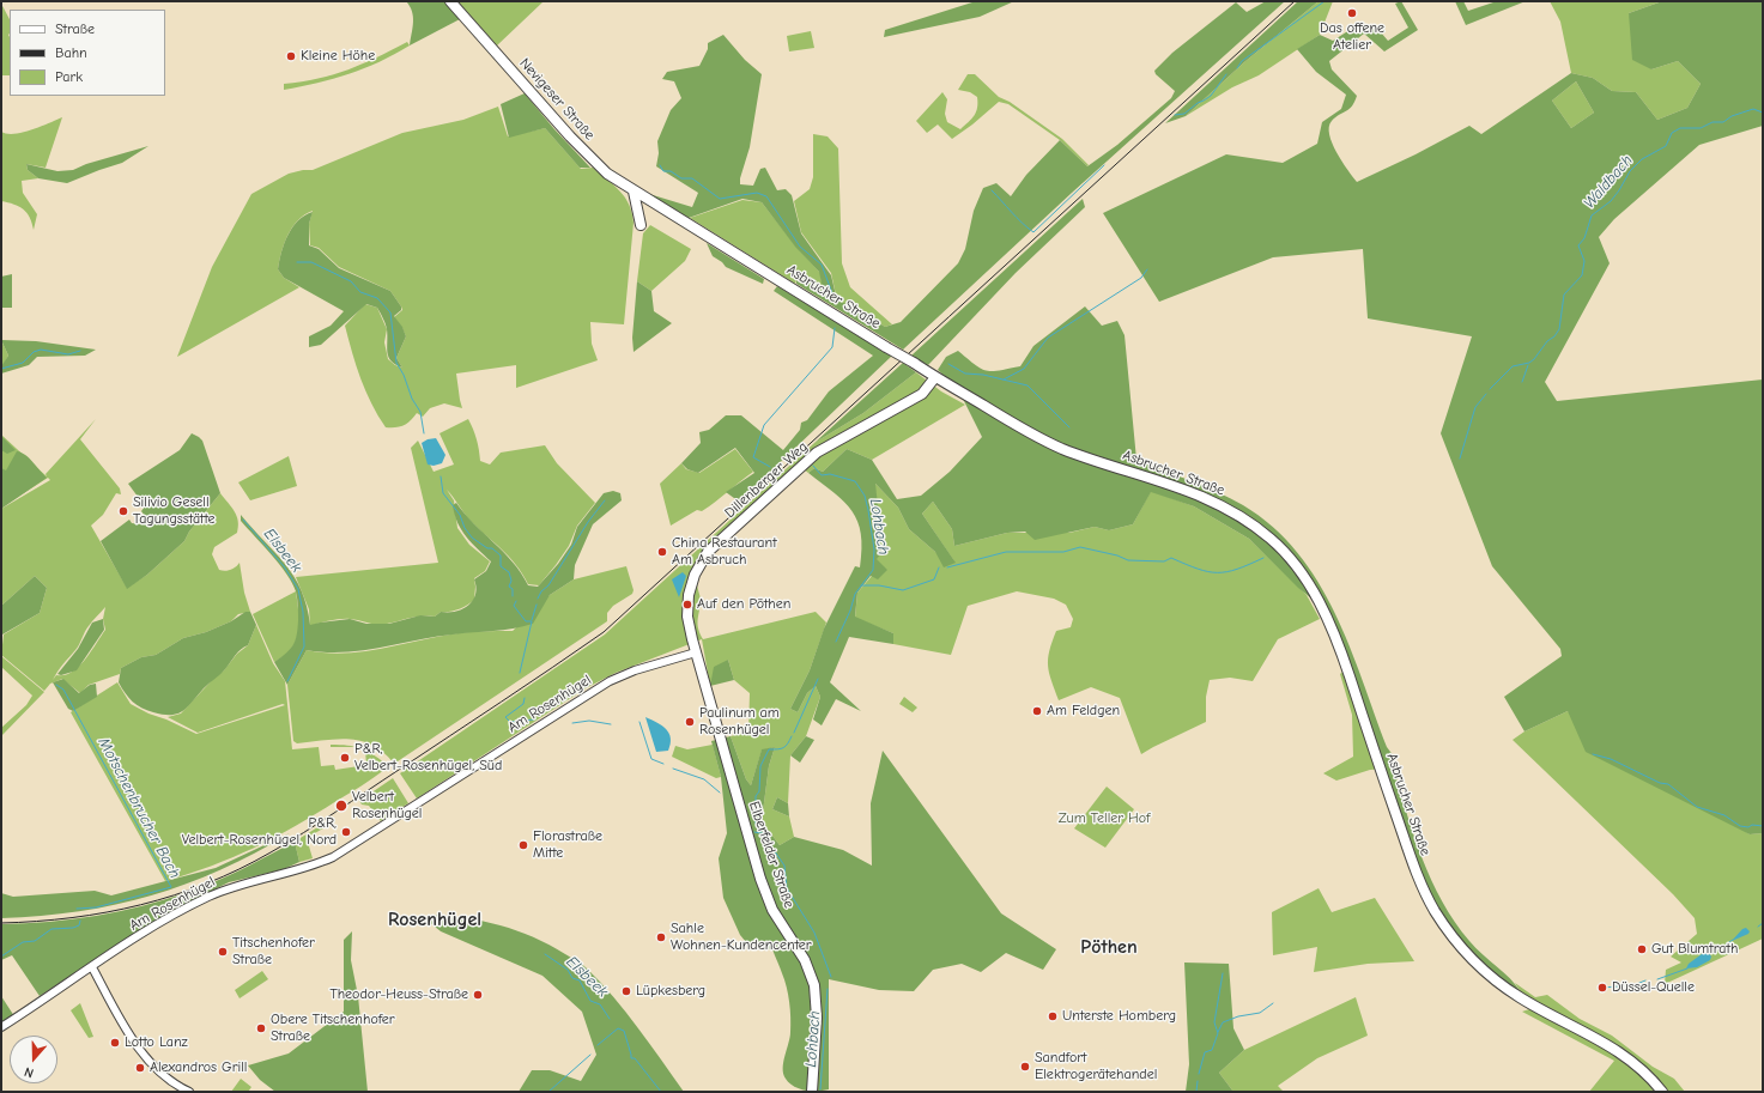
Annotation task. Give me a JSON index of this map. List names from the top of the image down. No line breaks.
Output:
{"streets":{"main road":["Nevigeser Straße","Asbrucher Straße","Dillenberger Weg","Elberfelder Straße"],"street":["Am Rosenhügel"]},"crossings":[["Nevigeser Straße","Asbrucher Straße"],["Asbrucher Straße","Dillenberger Weg"],["Dillenberger Weg","Am Rosenhügel"],["Dillenberger Weg","Elberfelder Straße"],["Am Rosenhügel","Elberfelder Straße"]],"districts":["Rosenhügel","Pöthen"],"water":["Waldbach","Lohbach","Elsbeek","Motschenbrucher Bach"],"parks":["Zum Teller Hof"],"places":["Das offene Atelier","Kleine Höhe","Silivio Gesell Tagungsstätte","China Restaurant Am Asbruch","Auf den Pöthen","Am Feldgen","Paulinum am Rosenhügel","P&R, Velbert-Rosenhügel, Süd","Velbert Rosenhügel","P&R, Velbert-Rosenhügel, Nord","Florastraße Mitte","Sahle Wohnen-Kundencenter","Gut Blumtrath","Titschenhofer Straße","Düssel-Quelle","Lüpkesberg","Theodor-Heuss-Straße","Unterste Homberg","Obere Titschenhofer Straße","Lotto Lanz","Sandfort Elektrogerätehandel","Alexandros Grill"],"legend":["Straße","Bahn","Park"],"north":"bottom"}
